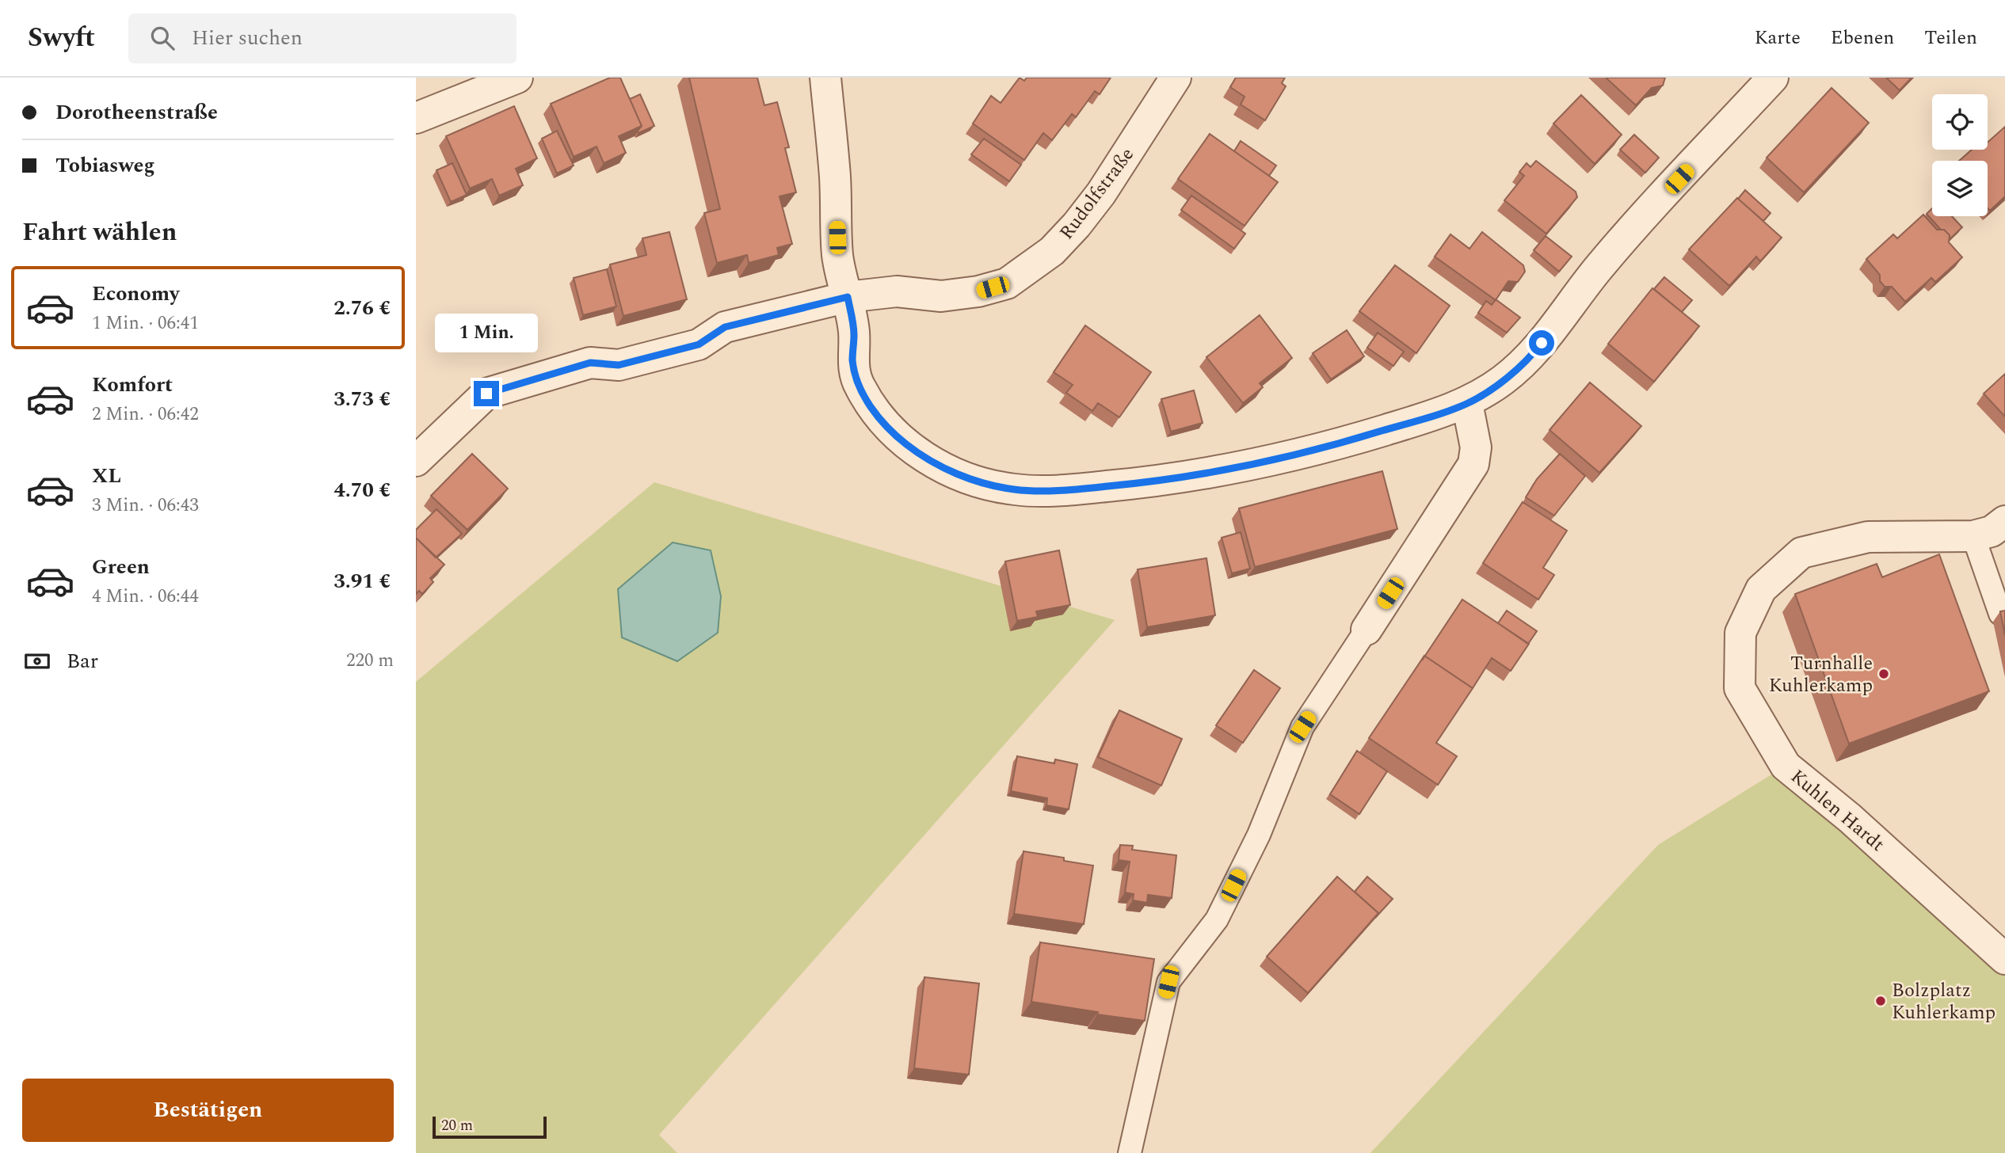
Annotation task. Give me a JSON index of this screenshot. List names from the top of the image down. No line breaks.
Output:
{"streets":{"street":["Rudolfstraße","Kuhlen Hardt"]},"places":["Turnhalle Kuhlerkamp","Bolzplatz Kuhlerkamp"],"scale_bar":"20 m","page":{"header":"Swyft","search":"Hier suchen","nav":["Karte","Ebenen","Teilen"],"banner":["Dorotheenstraße","Tobiasweg"],"heading":"Fahrt wählen","list":[{"name":"Economy","note":"1 Min. · 06:41","value":"2.76 €"},{"name":"Komfort","note":"2 Min. · 06:42","value":"3.73 €"},{"name":"XL","note":"3 Min. · 06:43","value":"4.70 €"},{"name":"Green","note":"4 Min. · 06:44","value":"3.91 €"}],"bubble":"1 Min.","pay":["Bar","220 m"],"buttons":"Bestätigen","scale":"20 m"}}
